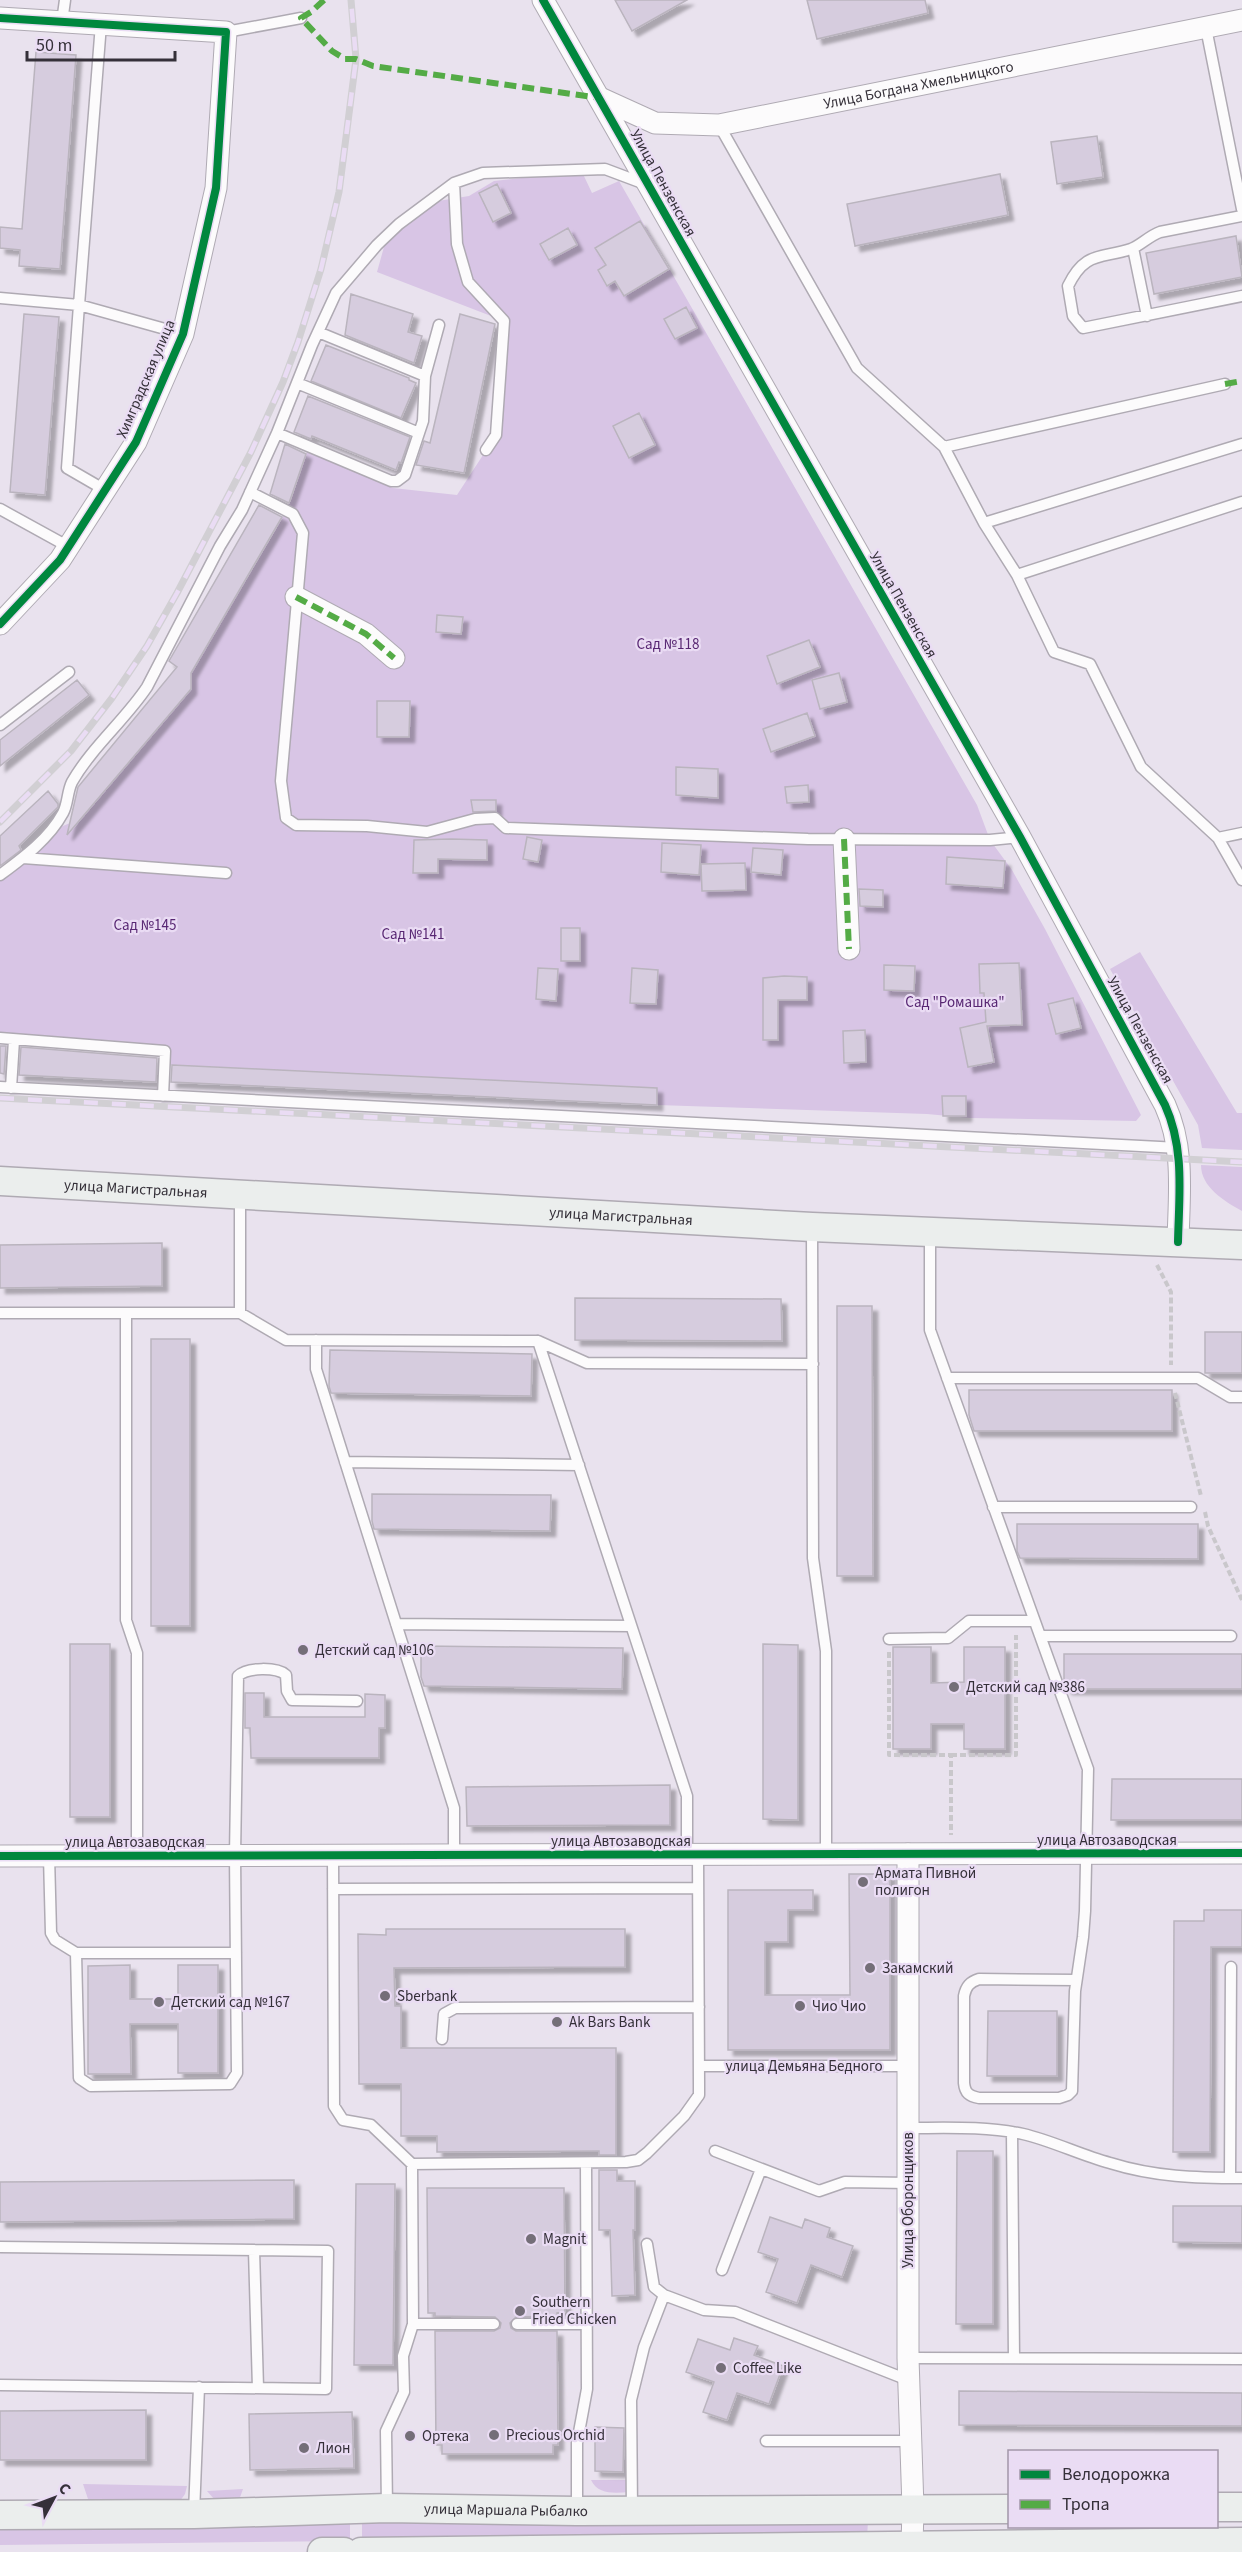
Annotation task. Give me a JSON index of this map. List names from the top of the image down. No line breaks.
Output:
{"streets":{"main road":["улица Магистральная","улица Маршала Рыбалко"],"street":["Улица Богдана Хмельницкого","Улица Пензенская","Химградская улица","улица Автозаводская","Улица Оборонщиков"],"lane":["улица Демьяна Бедного"]},"crossings":[["Улица Богдана Хмельницкого","Улица Пензенская"],["Улица Пензенская","улица Магистральная"],["улица Автозаводская","Улица Оборонщиков"],["улица Демьяна Бедного","Улица Оборонщиков"],["Улица Оборонщиков","улица Маршала Рыбалко"]],"parks":["Сад №118","Сад №145","Сад №141","Сад \"Ромашка\""],"places":["Детский сад №106","Детский сад №386","Армата Пивной полигон","Закамский","Sberbank","Детский сад №167","Чио Чио","Ak Bars Bank","Magnit","Southern Fried Chicken","Coffee Like","Precious Orchid","Ортека","Лион"],"legend":["Велодорожка","Тропа"],"scale_bar":"50 m","north":"top right"}
